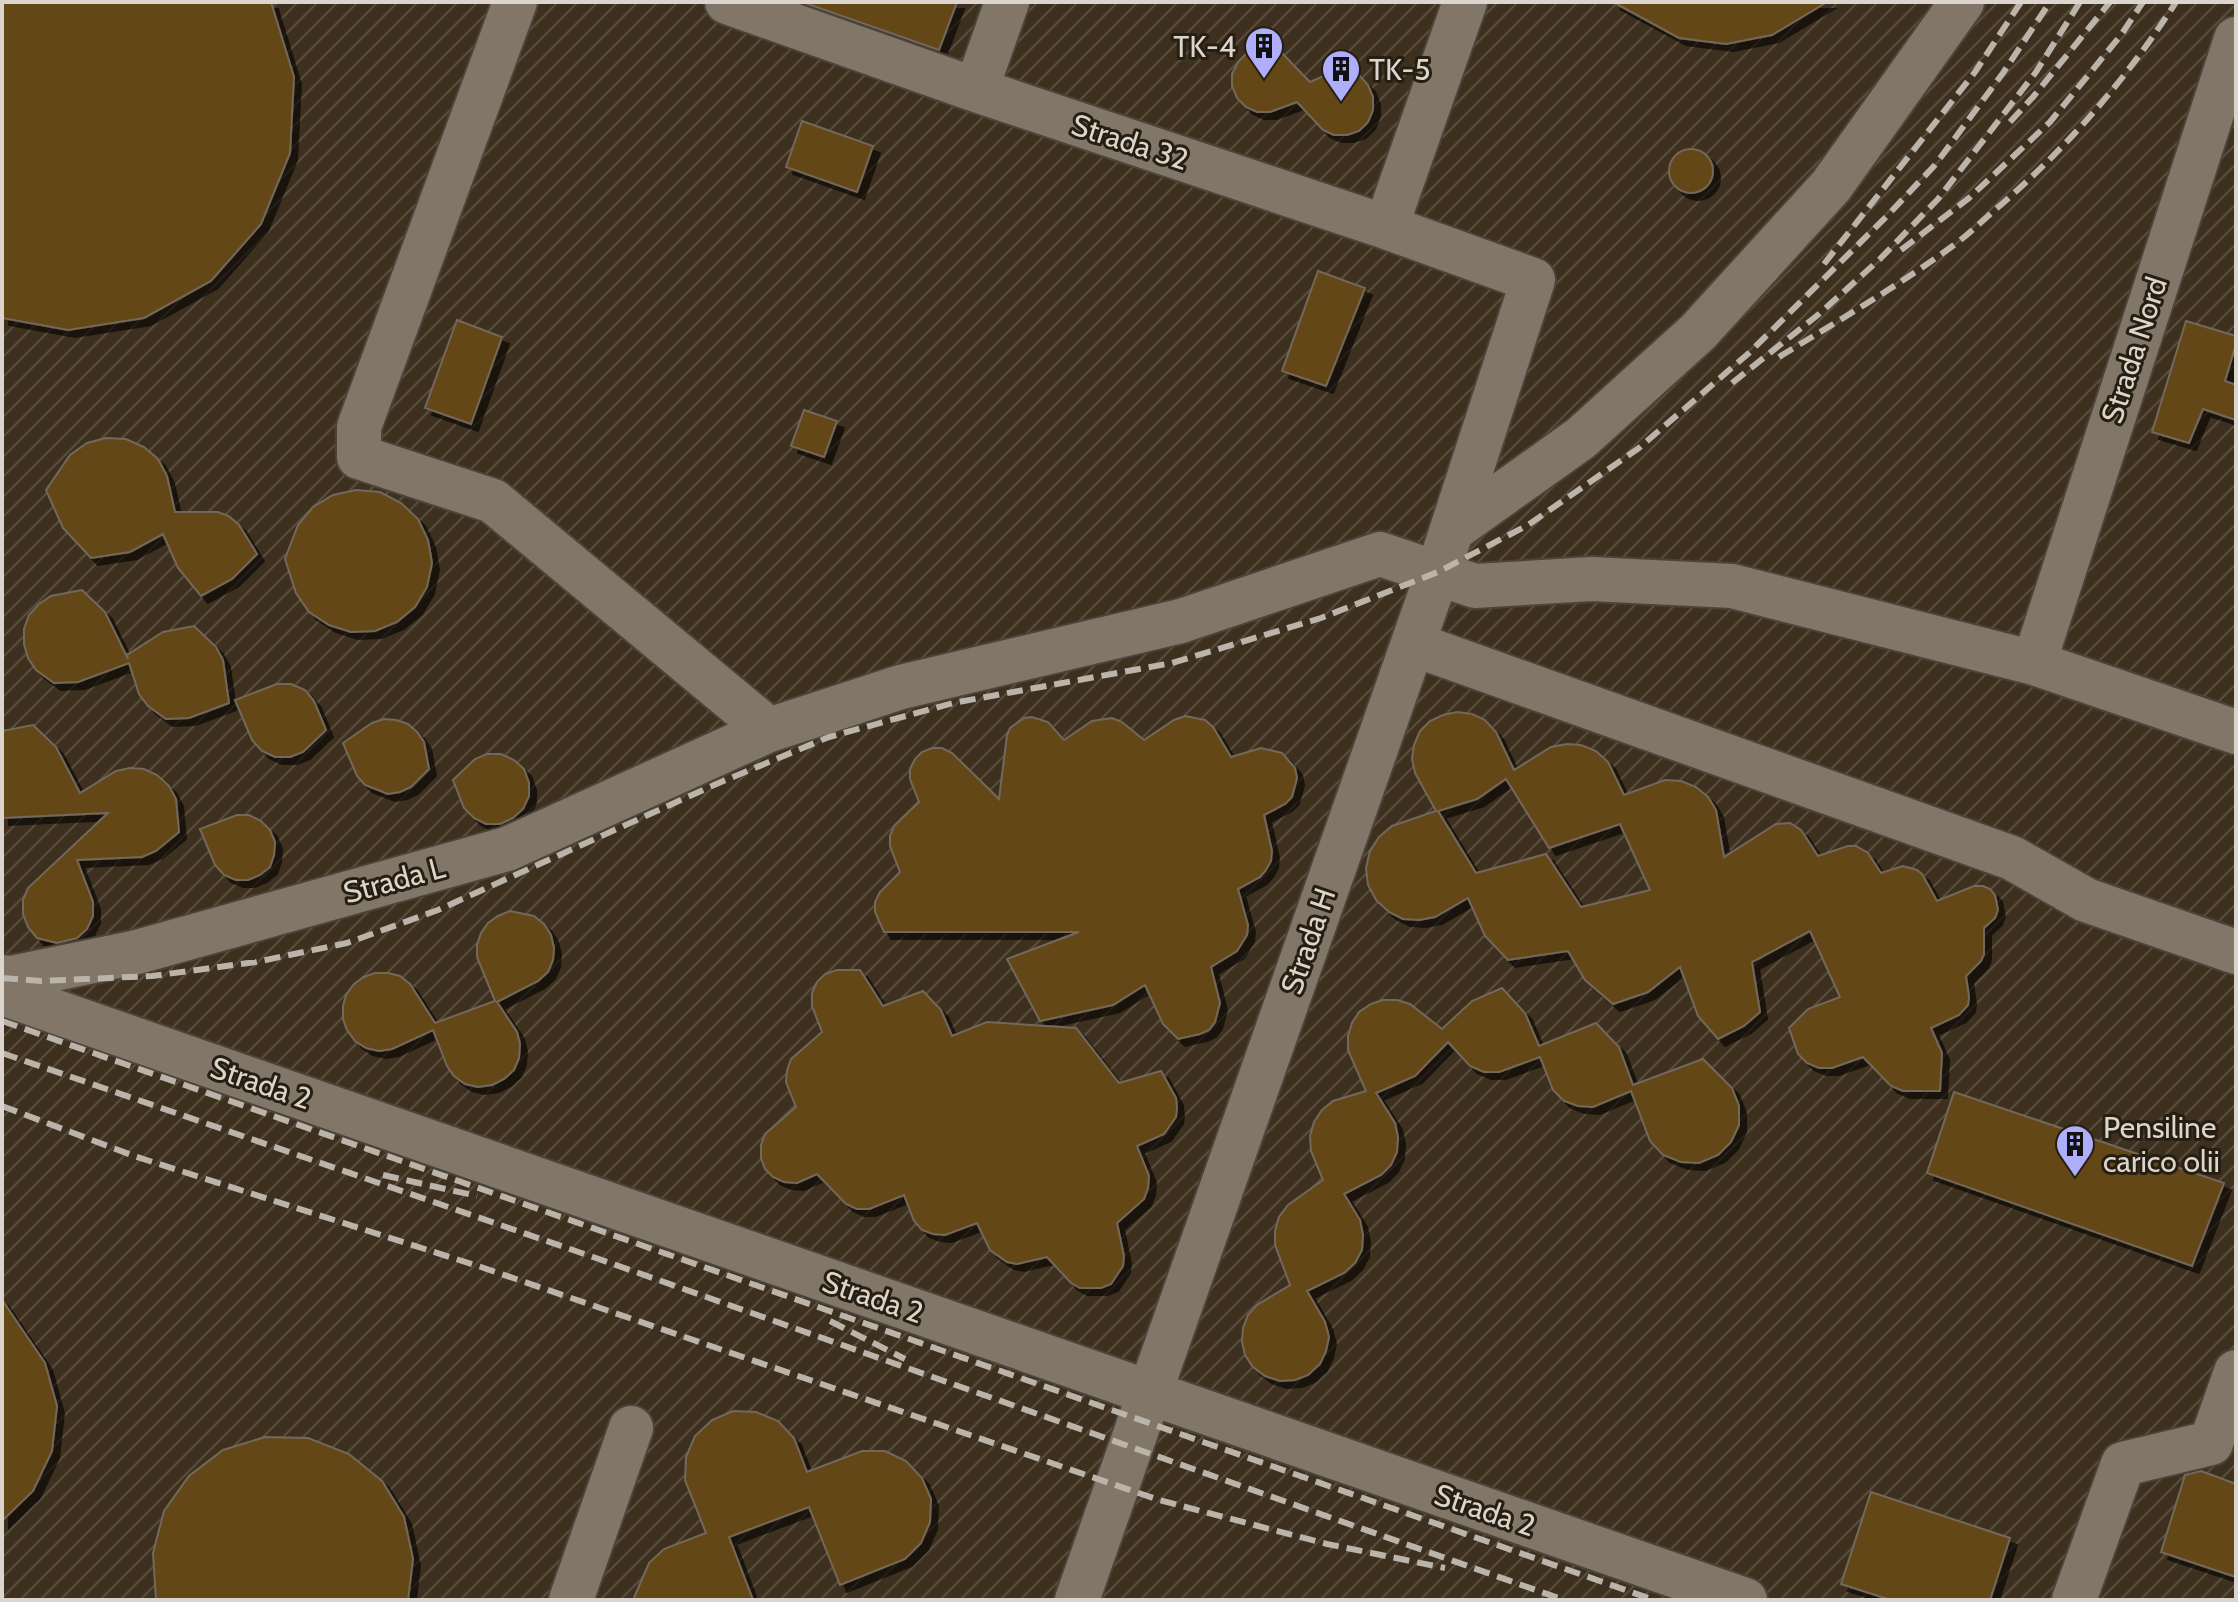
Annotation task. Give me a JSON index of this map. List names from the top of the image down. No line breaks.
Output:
{"streets":{"lane":["Strada 32","Strada Nord","Strada L","Strada H","Strada 2"]},"crossings":[["Strada 32","Strada H"],["Strada Nord","Strada L"],["Strada L","Strada H"],["Strada H","Strada 2"]],"places":{"building":["TK-4","TK-5","Pensiline carico olii"]}}
